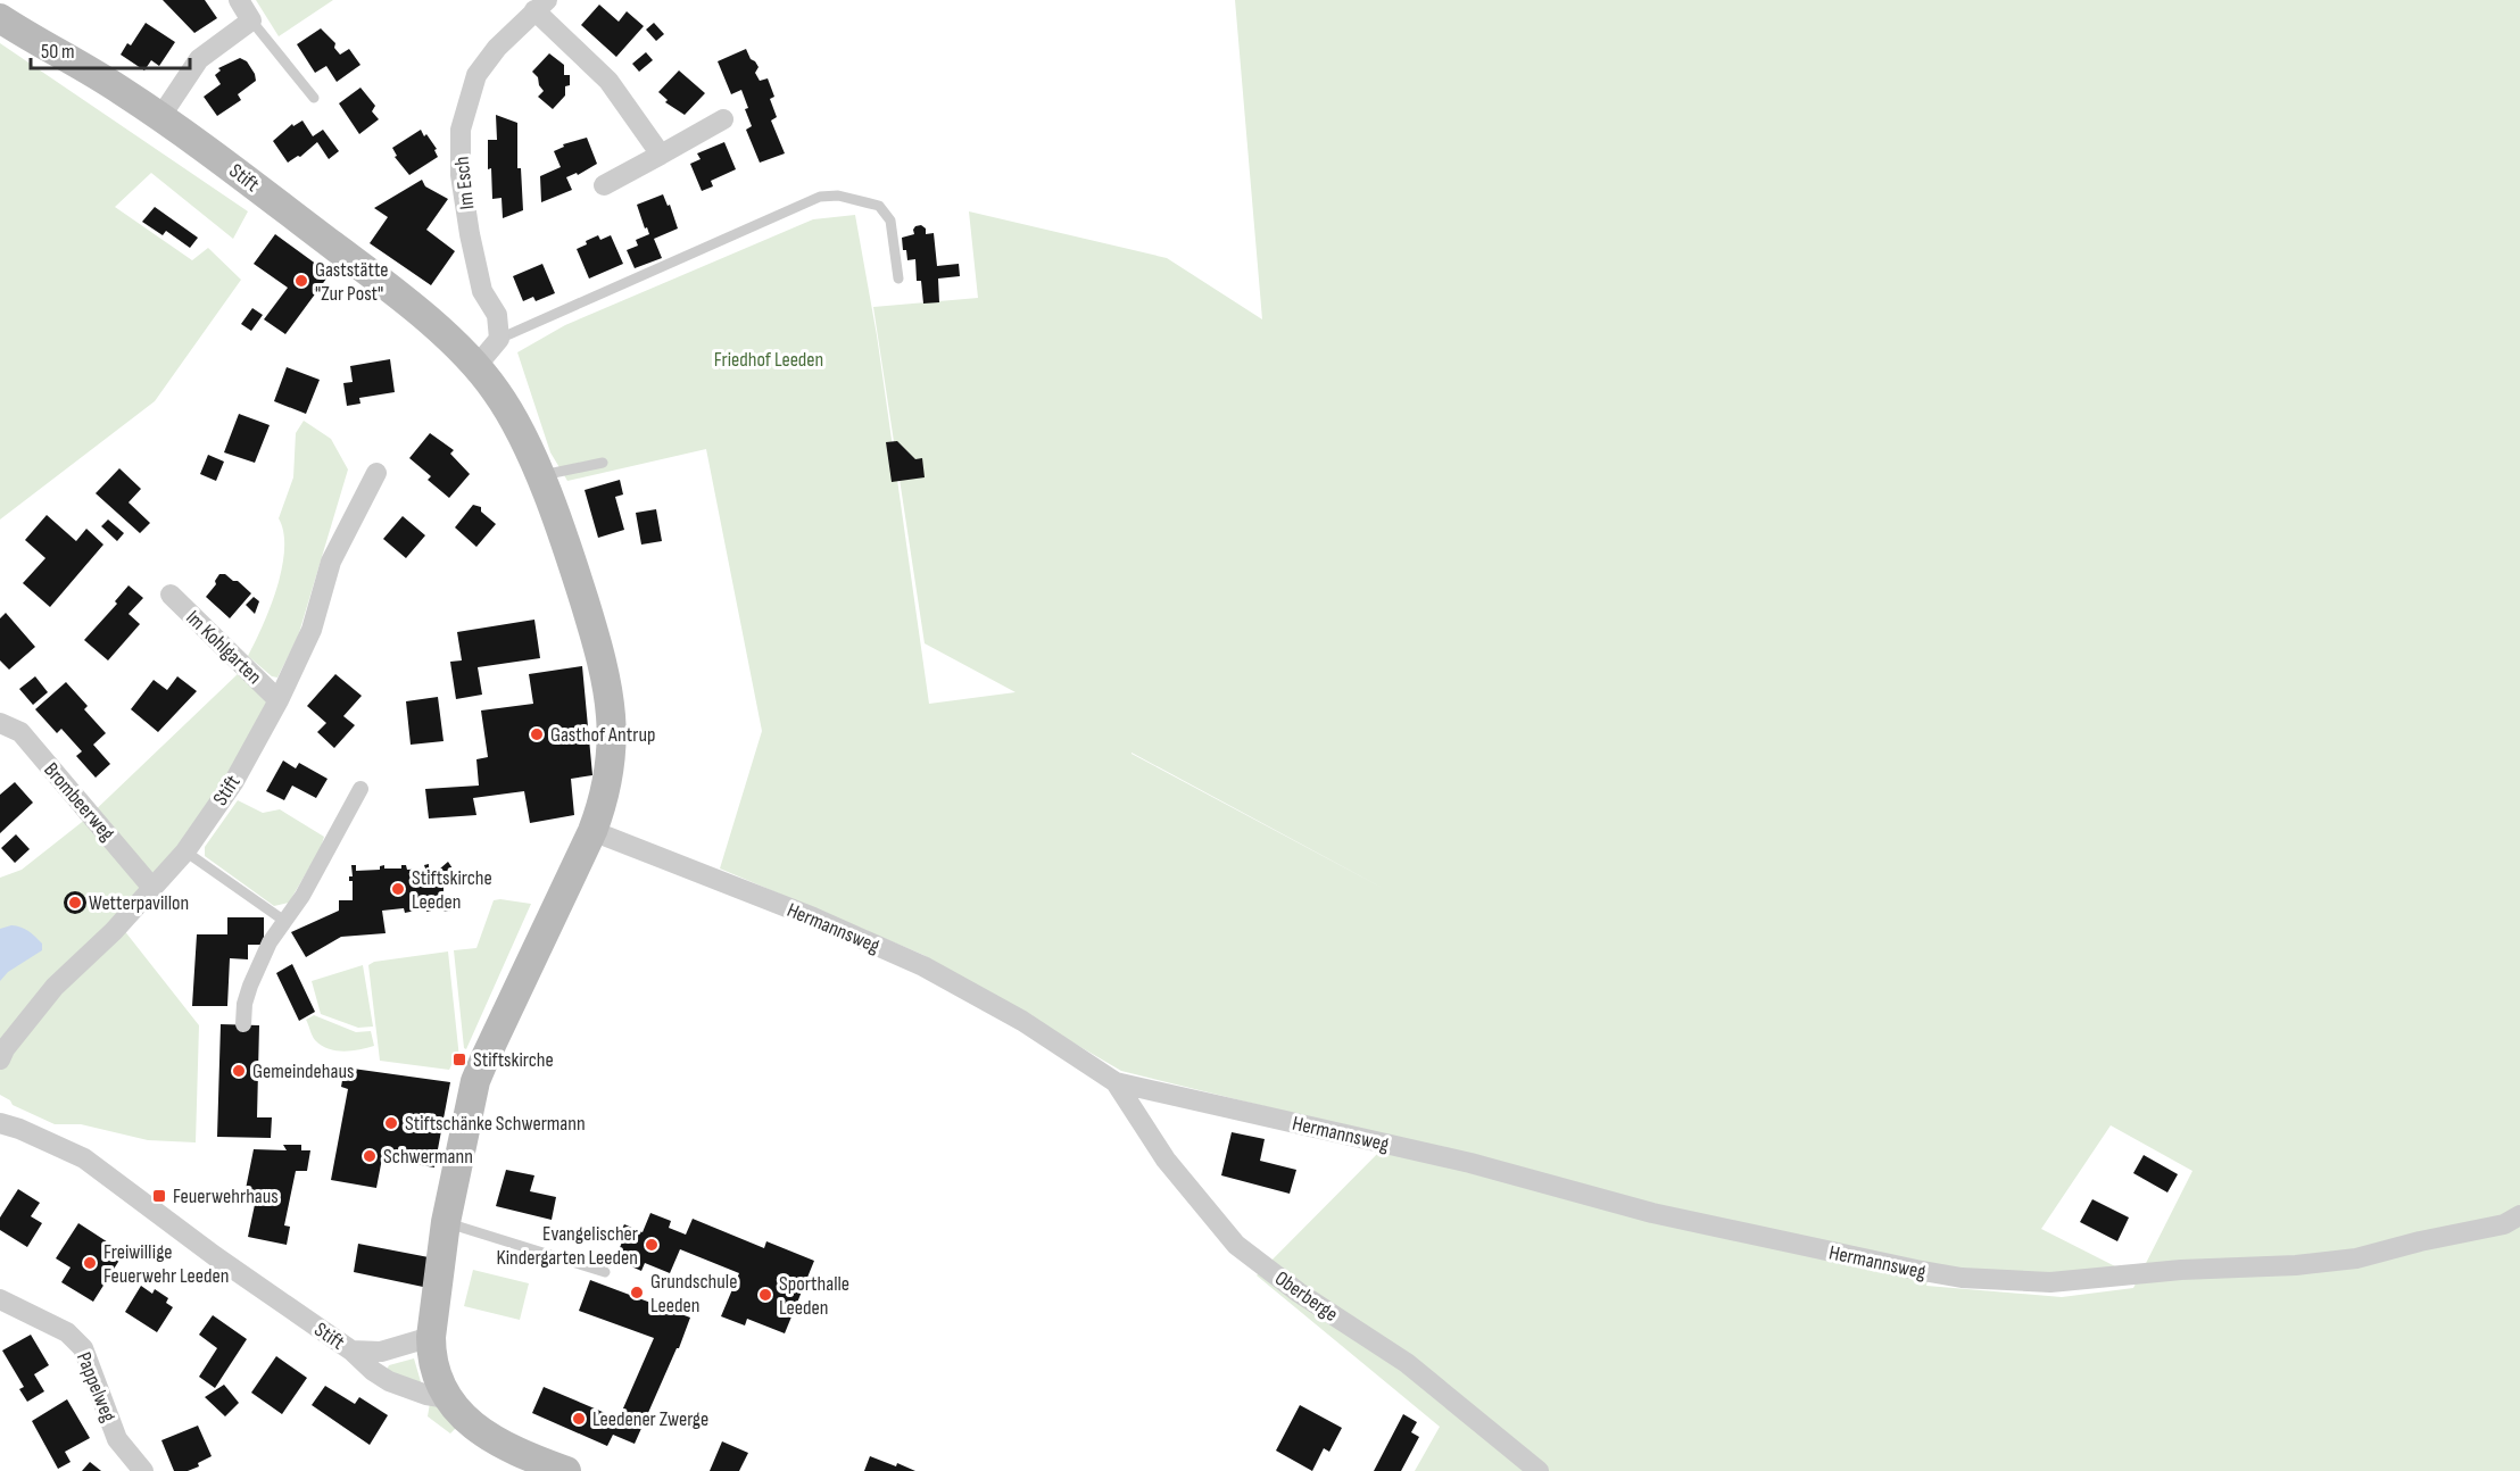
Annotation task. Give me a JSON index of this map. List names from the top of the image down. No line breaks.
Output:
{"streets":{"main road":["Stift"],"street":["Im Esch","Im Kohlgarten","Brombeerweg","Hermannsweg","Oberberge","Pappelweg"]},"crossings":[["Stift","Im Kohlgarten"],["Stift","Brombeerweg"],["Stift","Hermannsweg"],["Hermannsweg","Oberberge"]],"parks":["Friedhof Leeden"],"places":{"other":["Gaststätte \"Zur Post\"","Gasthof Antrup","Stiftskirche Leeden","Wetterpavillon","Gemeindehaus","Stiftschänke Schwermann","Schwermann","Evangelischer Kindergarten Leeden","Freiwillige Feuerwehr Leeden","Grundschule Leeden","Sporthalle Leeden","Leedener Zwerge"],"transit":["Stiftskirche","Feuerwehrhaus"]},"scale_bar":"50 m"}
